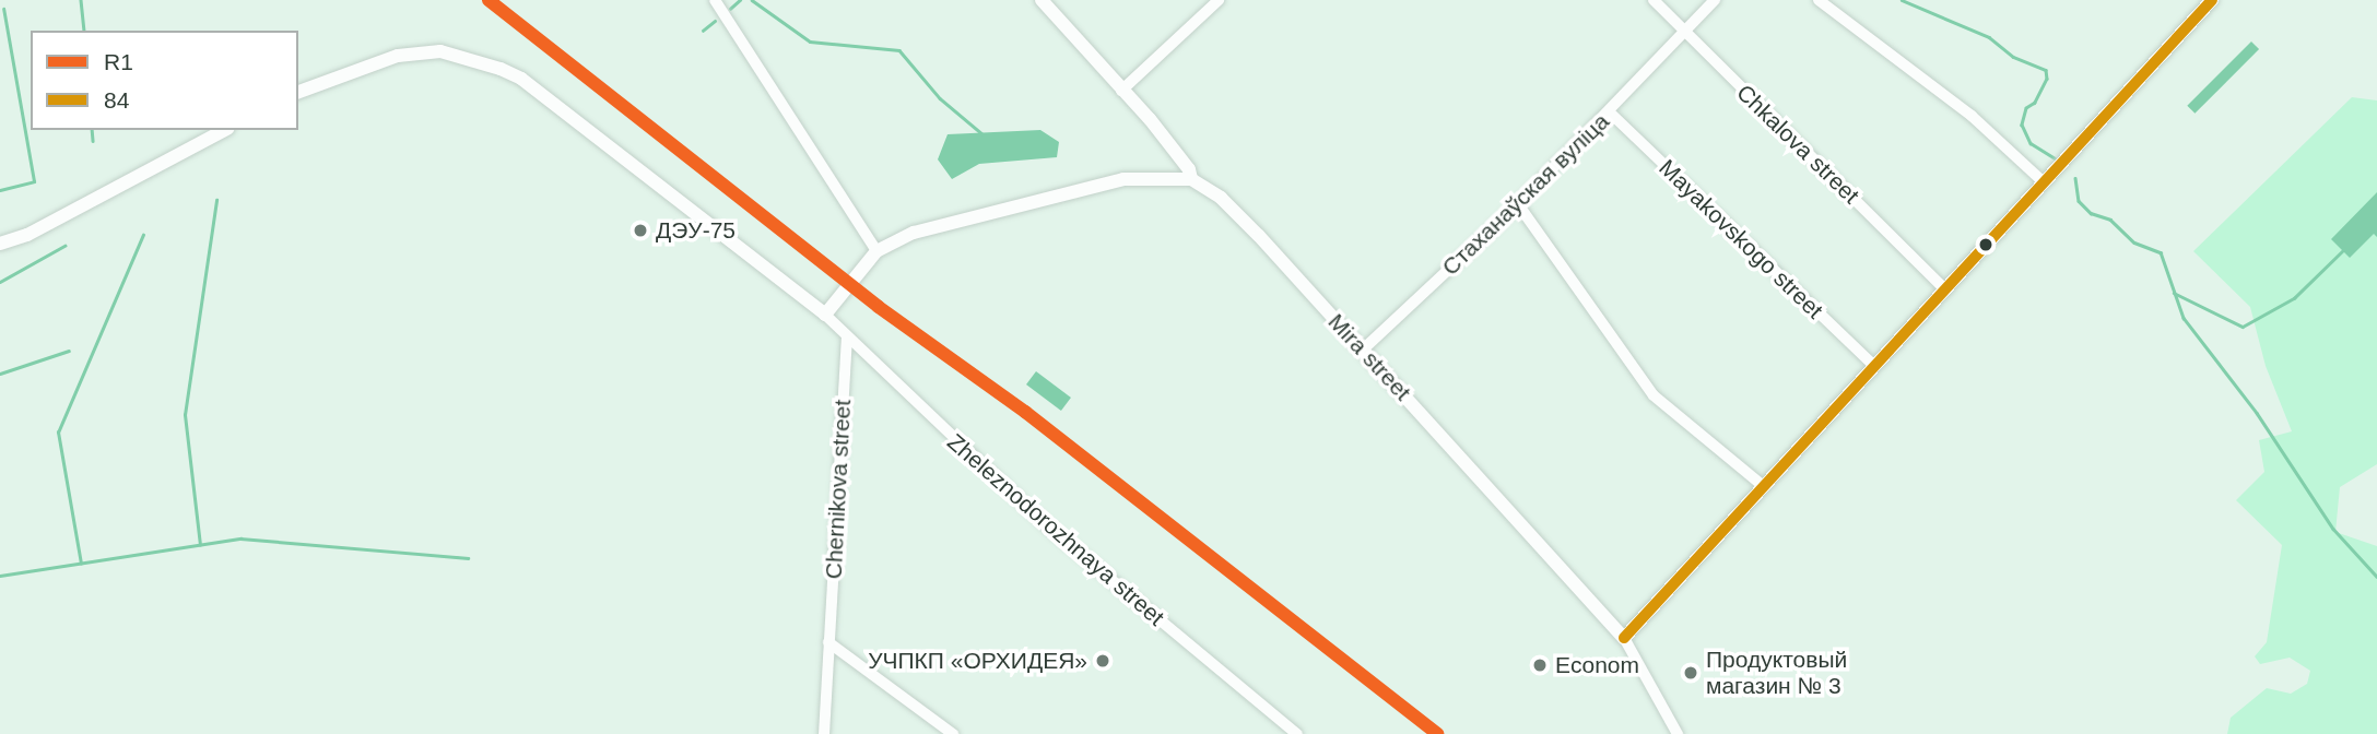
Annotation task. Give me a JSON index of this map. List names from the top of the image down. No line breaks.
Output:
{"streets":{"street":["Chkalova street","Стаханаўская вуліца","Mayakovskogo street","Mira street","Chernikova street","Zheleznodorozhnaya street"]},"crossings":[["Chkalova street","Стаханаўская вуліца"],["Стаханаўская вуліца","Mayakovskogo street"],["Стаханаўская вуліца","Mira street"],["Chernikova street","Zheleznodorozhnaya street"]],"places":["ДЭУ-75","УЧПКП «ОРХИДЕЯ»","Econom","Продуктовый магазин № 3"],"lines":["transit line R1","transit line 84"],"legend":["R1","84"]}
